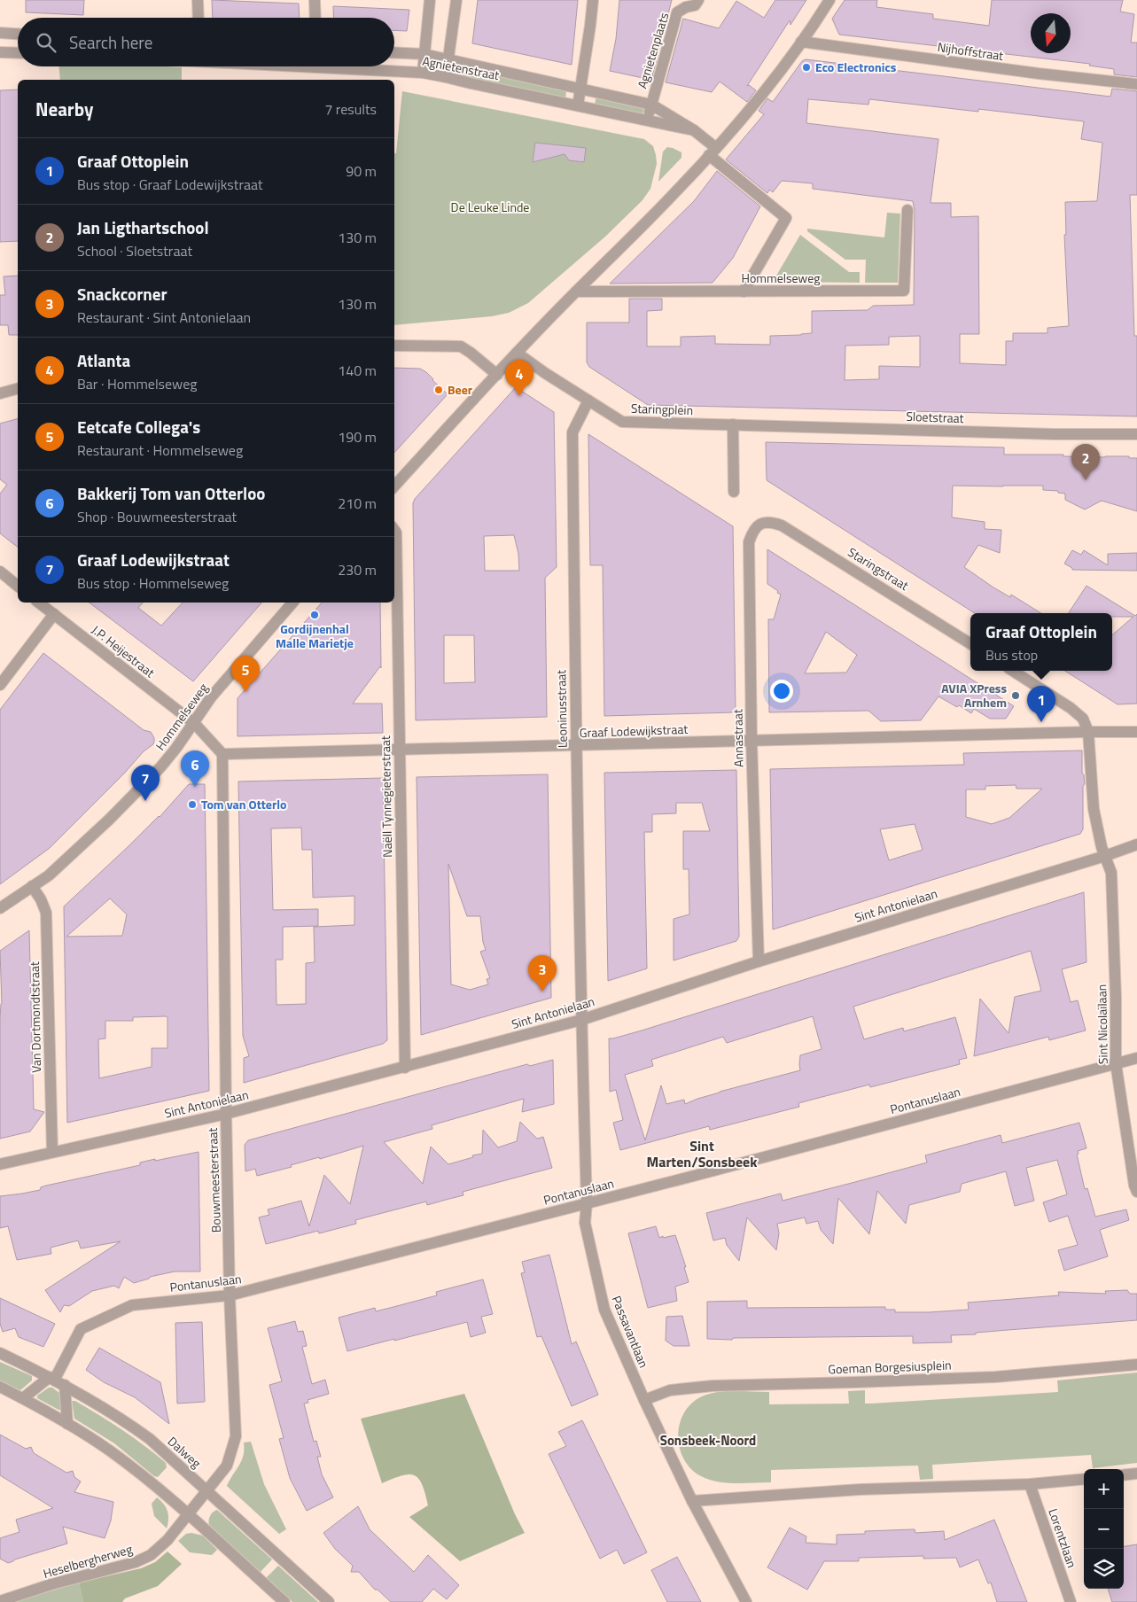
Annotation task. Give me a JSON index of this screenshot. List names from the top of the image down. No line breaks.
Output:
{"streets":{"street":["Agnietenplaats","Nijhoffstraat","Agnietenstraat","Hommelseweg","Staringplein","Sloetstraat","Staringstraat","J.P. Heijestraat","Leoninusstraat","Graaf Lodewijkstraat","Annastraat","Naëll Tynnegieterstraat","Sint Antonielaan","Van Dortmondtstraat","Sint Nicolaïlaan","Pontanuslaan","Bouwmeesterstraat","Passavantlaan","Goeman Borgesiusplein","Dalweg","Lorentzlaan","Heselbergherweg"]},"crossings":[["Agnietenplaats","Agnietenstraat"],["Agnietenstraat","Hommelseweg"],["Hommelseweg","J.P. Heijestraat"],["Hommelseweg","Van Dortmondtstraat"],["Staringplein","Sloetstraat"],["Staringplein","Leoninusstraat"],["Staringstraat","Annastraat"],["Leoninusstraat","Graaf Lodewijkstraat"],["Leoninusstraat","Sint Antonielaan"],["Leoninusstraat","Passavantlaan"],["Graaf Lodewijkstraat","Annastraat"],["Graaf Lodewijkstraat","Naëll Tynnegieterstraat"],["Graaf Lodewijkstraat","Sint Nicolaïlaan"],["Graaf Lodewijkstraat","Bouwmeesterstraat"],["Annastraat","Sint Antonielaan"],["Naëll Tynnegieterstraat","Sint Antonielaan"],["Sint Antonielaan","Van Dortmondtstraat"],["Sint Antonielaan","Sint Nicolaïlaan"],["Sint Antonielaan","Bouwmeesterstraat"],["Sint Antonielaan","Passavantlaan"],["Sint Nicolaïlaan","Pontanuslaan"],["Pontanuslaan","Bouwmeesterstraat"],["Pontanuslaan","Passavantlaan"],["Pontanuslaan","Dalweg"],["Bouwmeesterstraat","Dalweg"],["Bouwmeesterstraat","Heselbergherweg"],["Passavantlaan","Goeman Borgesiusplein"],["Dalweg","Heselbergherweg"]],"districts":["Sint Marten/Sonsbeek","Sonsbeek-Noord"],"parks":["De Leuke Linde"],"places":["Eco Electronics","Beer","Gordijnenhal Malle Marietje","AVIA XPress Arnhem","Tom van Otterlo"],"north":"bottom","page":{"search":"Search here","heading":["Nearby","7 results"],"list":[{"mark":"1","name":"Graaf Ottoplein","note":"Bus stop · Graaf Lodewijkstraat","value":"90 m"},{"mark":"2","name":"Jan Ligthartschool","note":"School · Sloetstraat","value":"130 m"},{"mark":"3","name":"Snackcorner","note":"Restaurant · Sint Antonielaan","value":"130 m"},{"mark":"4","name":"Atlanta","note":"Bar · Hommelseweg","value":"140 m"},{"mark":"5","name":"Eetcafe Collega's","note":"Restaurant · Hommelseweg","value":"190 m"},{"mark":"6","name":"Bakkerij Tom van Otterloo","note":"Shop · Bouwmeesterstraat","value":"210 m"},{"mark":"7","name":"Graaf Lodewijkstraat","note":"Bus stop · Hommelseweg","value":"230 m"}],"pins":["4","2","5","1","6","7","3"],"popup":["Graaf Ottoplein","Bus stop"],"map_buttons":["+","−"]}}
